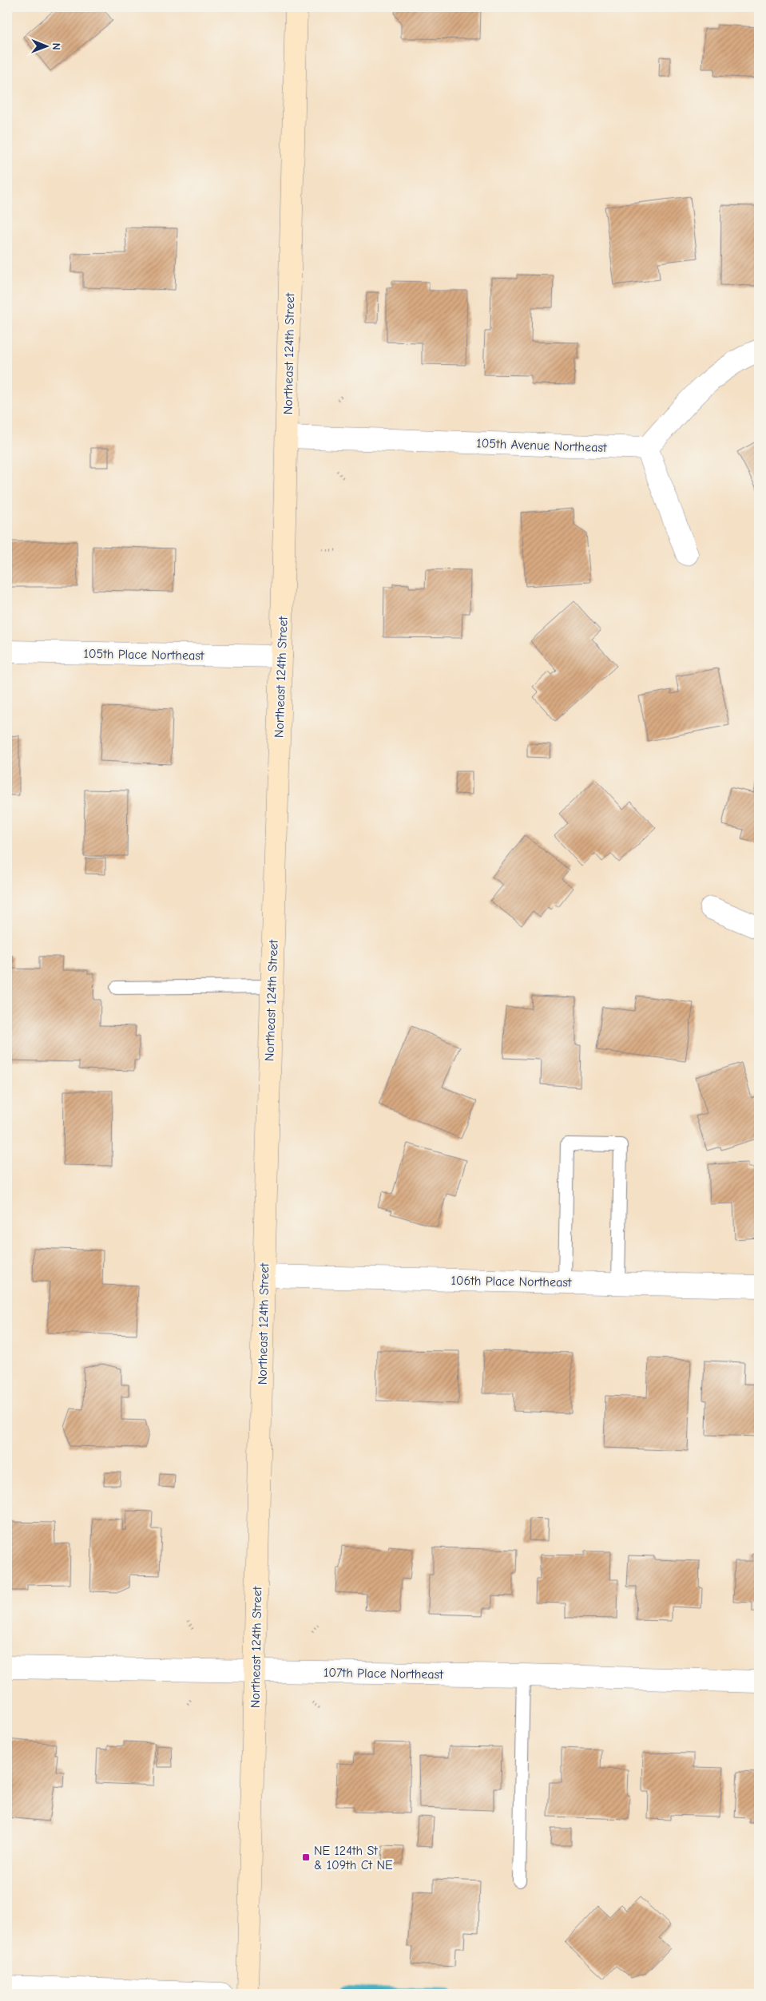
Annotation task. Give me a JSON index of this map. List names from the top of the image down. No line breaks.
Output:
{"streets":{"main road":["Northeast 124th Street"],"street":["105th Avenue Northeast","105th Place Northeast","106th Place Northeast","107th Place Northeast"]},"crossings":[["Northeast 124th Street","105th Avenue Northeast"],["Northeast 124th Street","105th Place Northeast"],["Northeast 124th Street","106th Place Northeast"],["Northeast 124th Street","107th Place Northeast"]],"places":{"transit":["NE 124th St & 109th Ct NE"]},"north":"right"}
